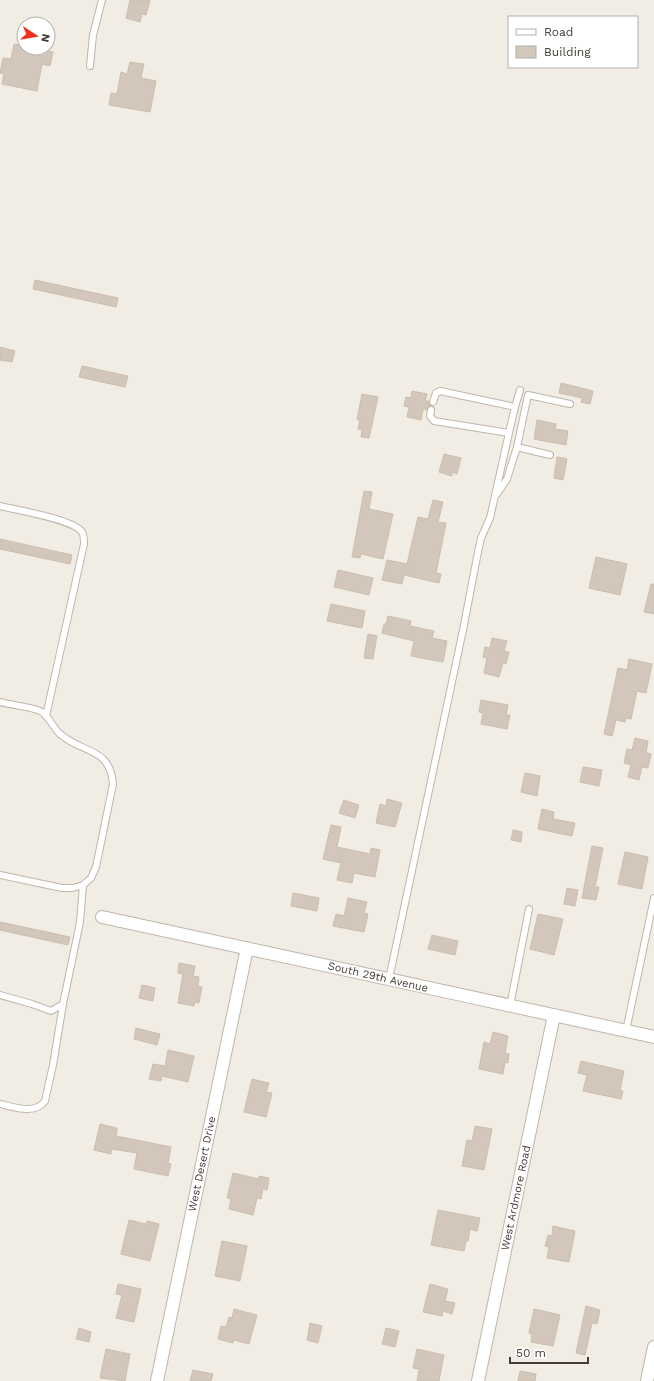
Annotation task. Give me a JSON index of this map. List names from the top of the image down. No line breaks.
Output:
{"streets":{"street":["South 29th Avenue","West Desert Drive","West Ardmore Road"]},"crossings":[["South 29th Avenue","West Desert Drive"],["South 29th Avenue","West Ardmore Road"]],"legend":["Road","Building"],"scale_bar":"50 m","north":"right"}
